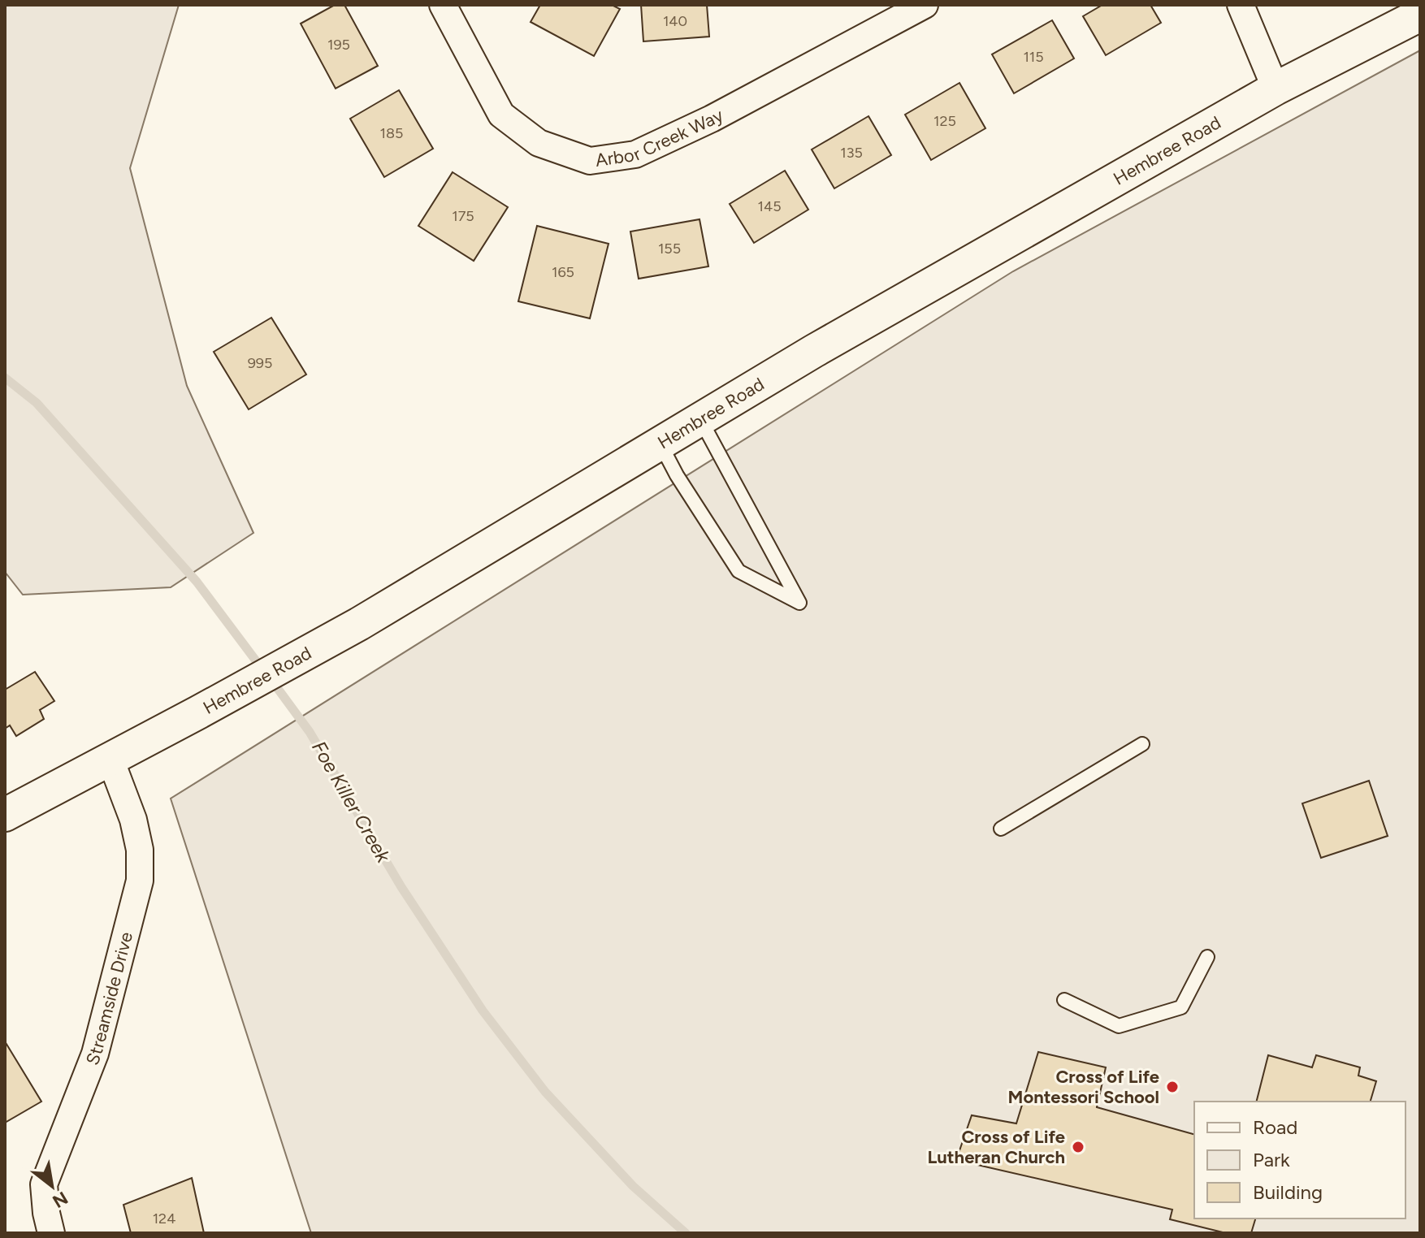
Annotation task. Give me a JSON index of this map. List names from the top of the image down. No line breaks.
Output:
{"streets":{"street":["Arbor Creek Way","Hembree Road","Streamside Drive"]},"crossings":[["Hembree Road","Streamside Drive"]],"water":["Foe Killer Creek"],"places":["Cross of Life Montessori School","Cross of Life Lutheran Church"],"house_numbers":["140","195","115","125","185","135","145","175","155","165","995","124"],"legend":["Road","Park","Building"],"north":"bottom right"}
